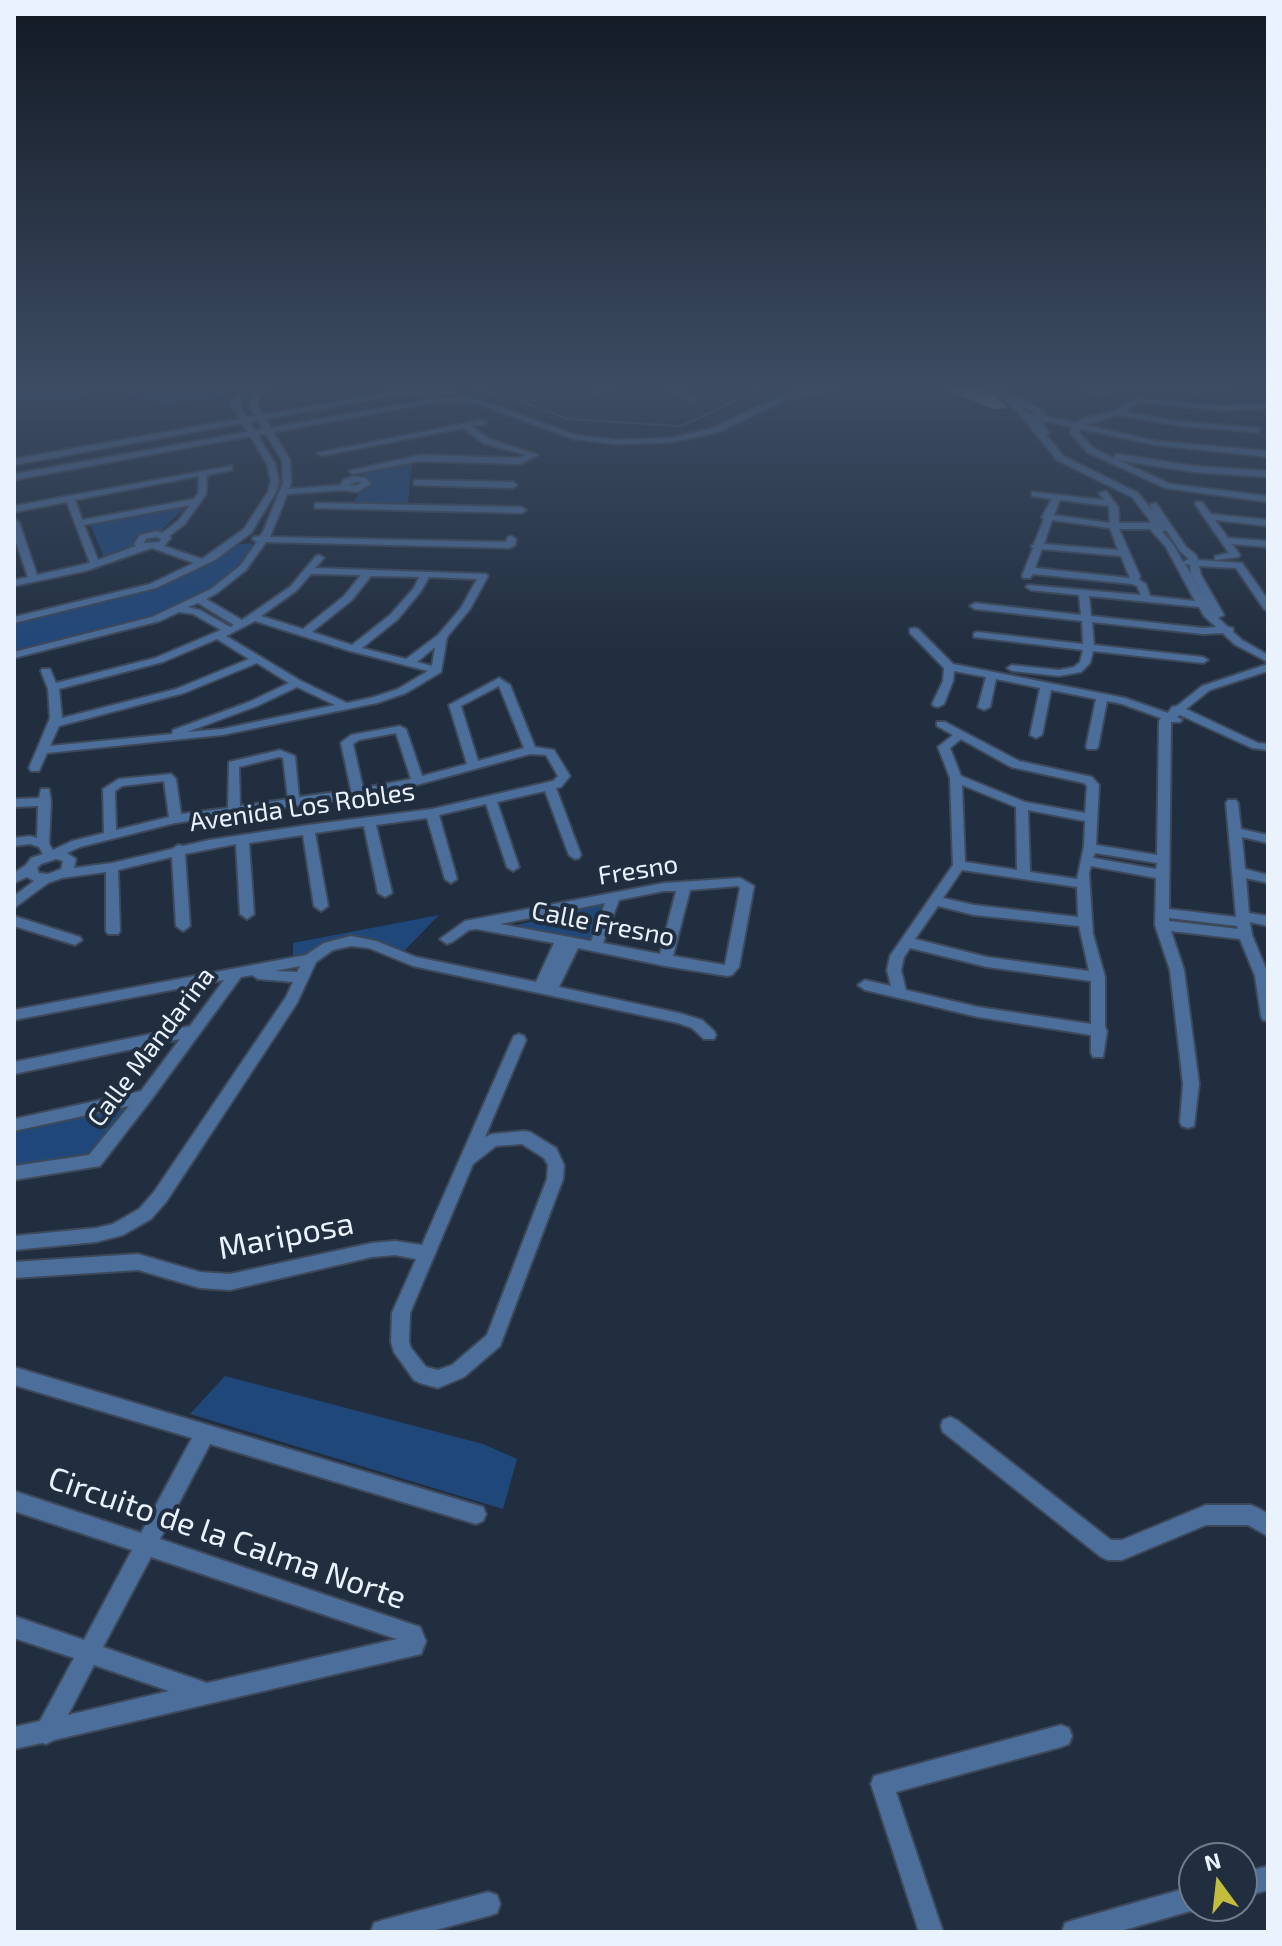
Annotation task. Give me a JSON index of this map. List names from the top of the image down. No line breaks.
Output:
{"streets":{"street":["Avenida Los Robles","Fresno","Calle Fresno","Calle Mandarina","Mariposa","Circuito de la Calma Norte"]},"crossings":[["Fresno","Calle Fresno"]],"north":"top"}
